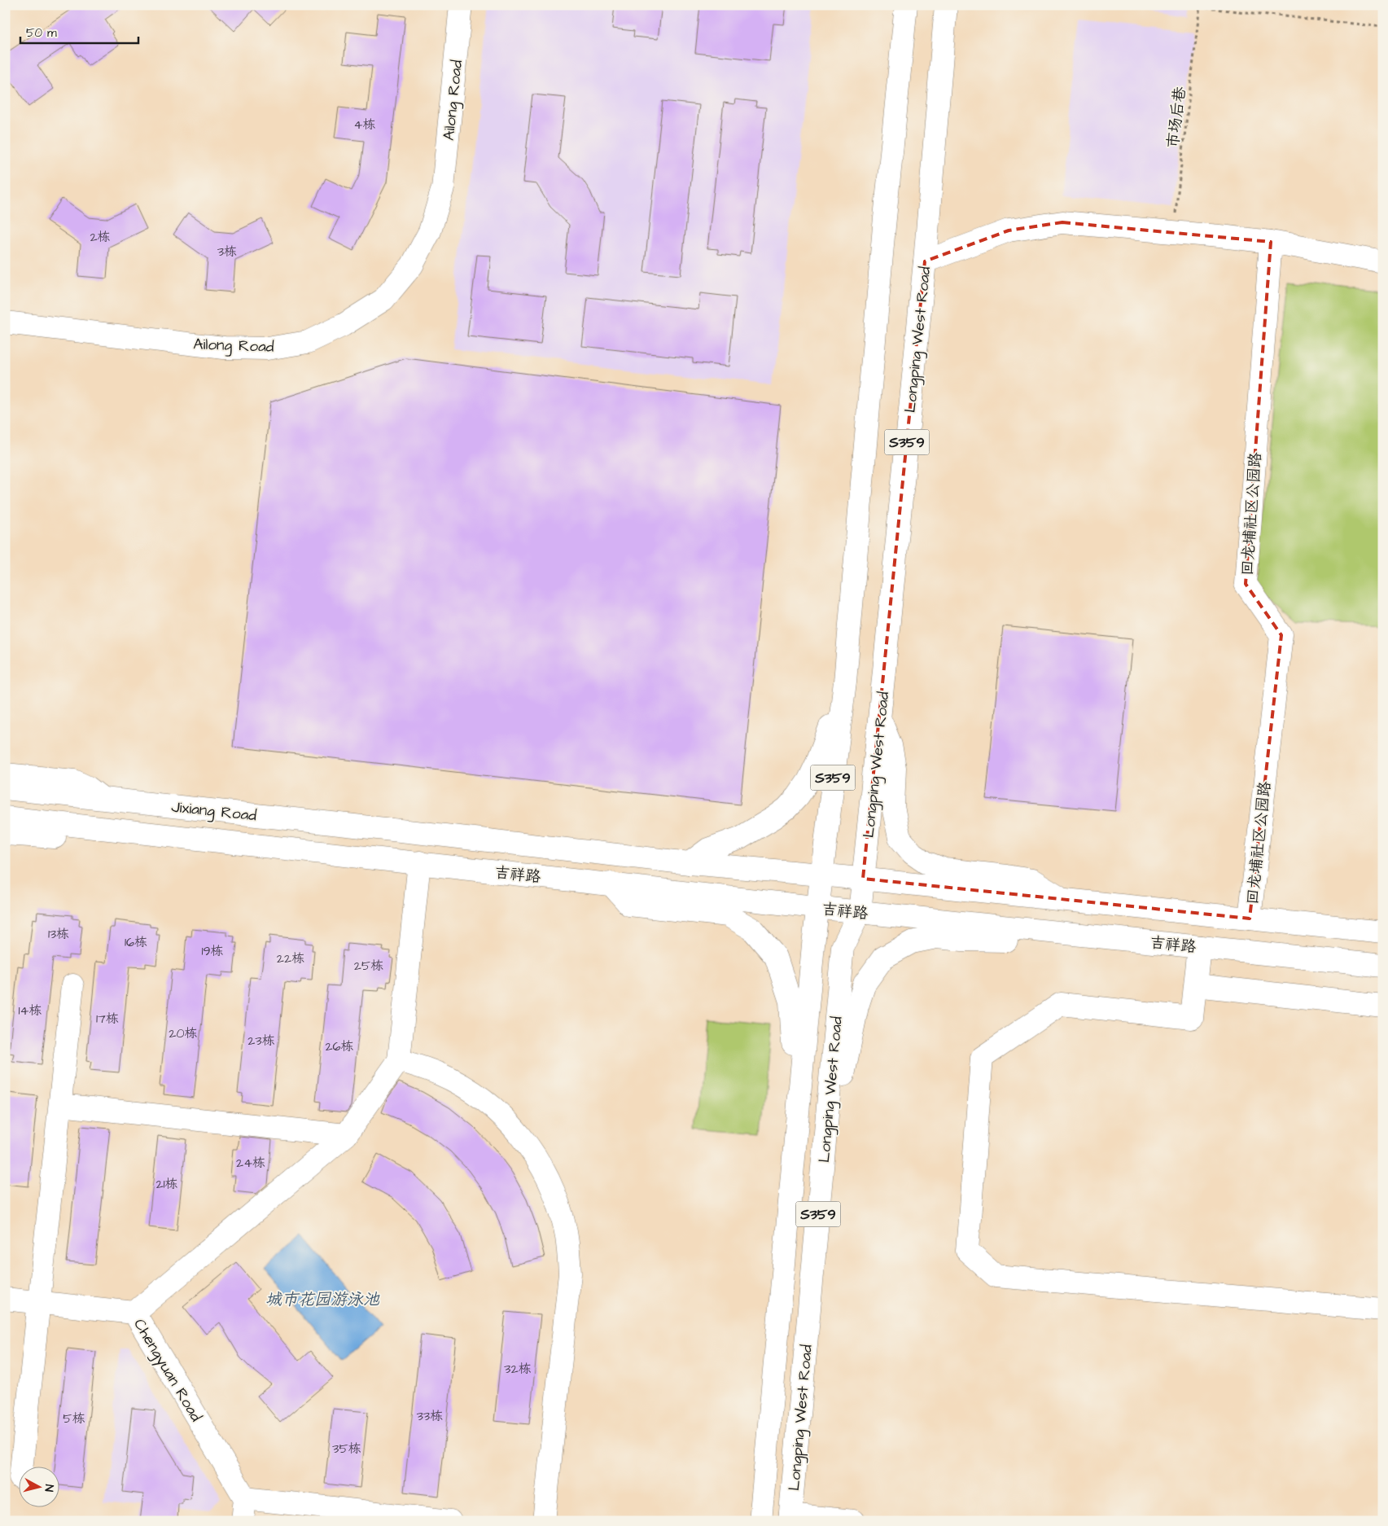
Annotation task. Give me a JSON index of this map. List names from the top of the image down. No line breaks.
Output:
{"streets":{"main road":["Ailong Road","Longping West Road","S359","回龙埔社区公园路","吉祥路","Chengyuan Road"],"path":["市场后巷"]},"crossings":[["Longping West Road","吉祥路"],["回龙埔社区公园路","吉祥路"]],"water":["城市花园游泳池"],"house_numbers":["4栋","2栋","3栋","13栋","16栋","19栋","22栋","25栋","14栋","17栋","20栋","23栋","26栋","24栋","21栋","32栋","33栋","5栋","35栋"],"scale_bar":"50 m","north":"right"}
